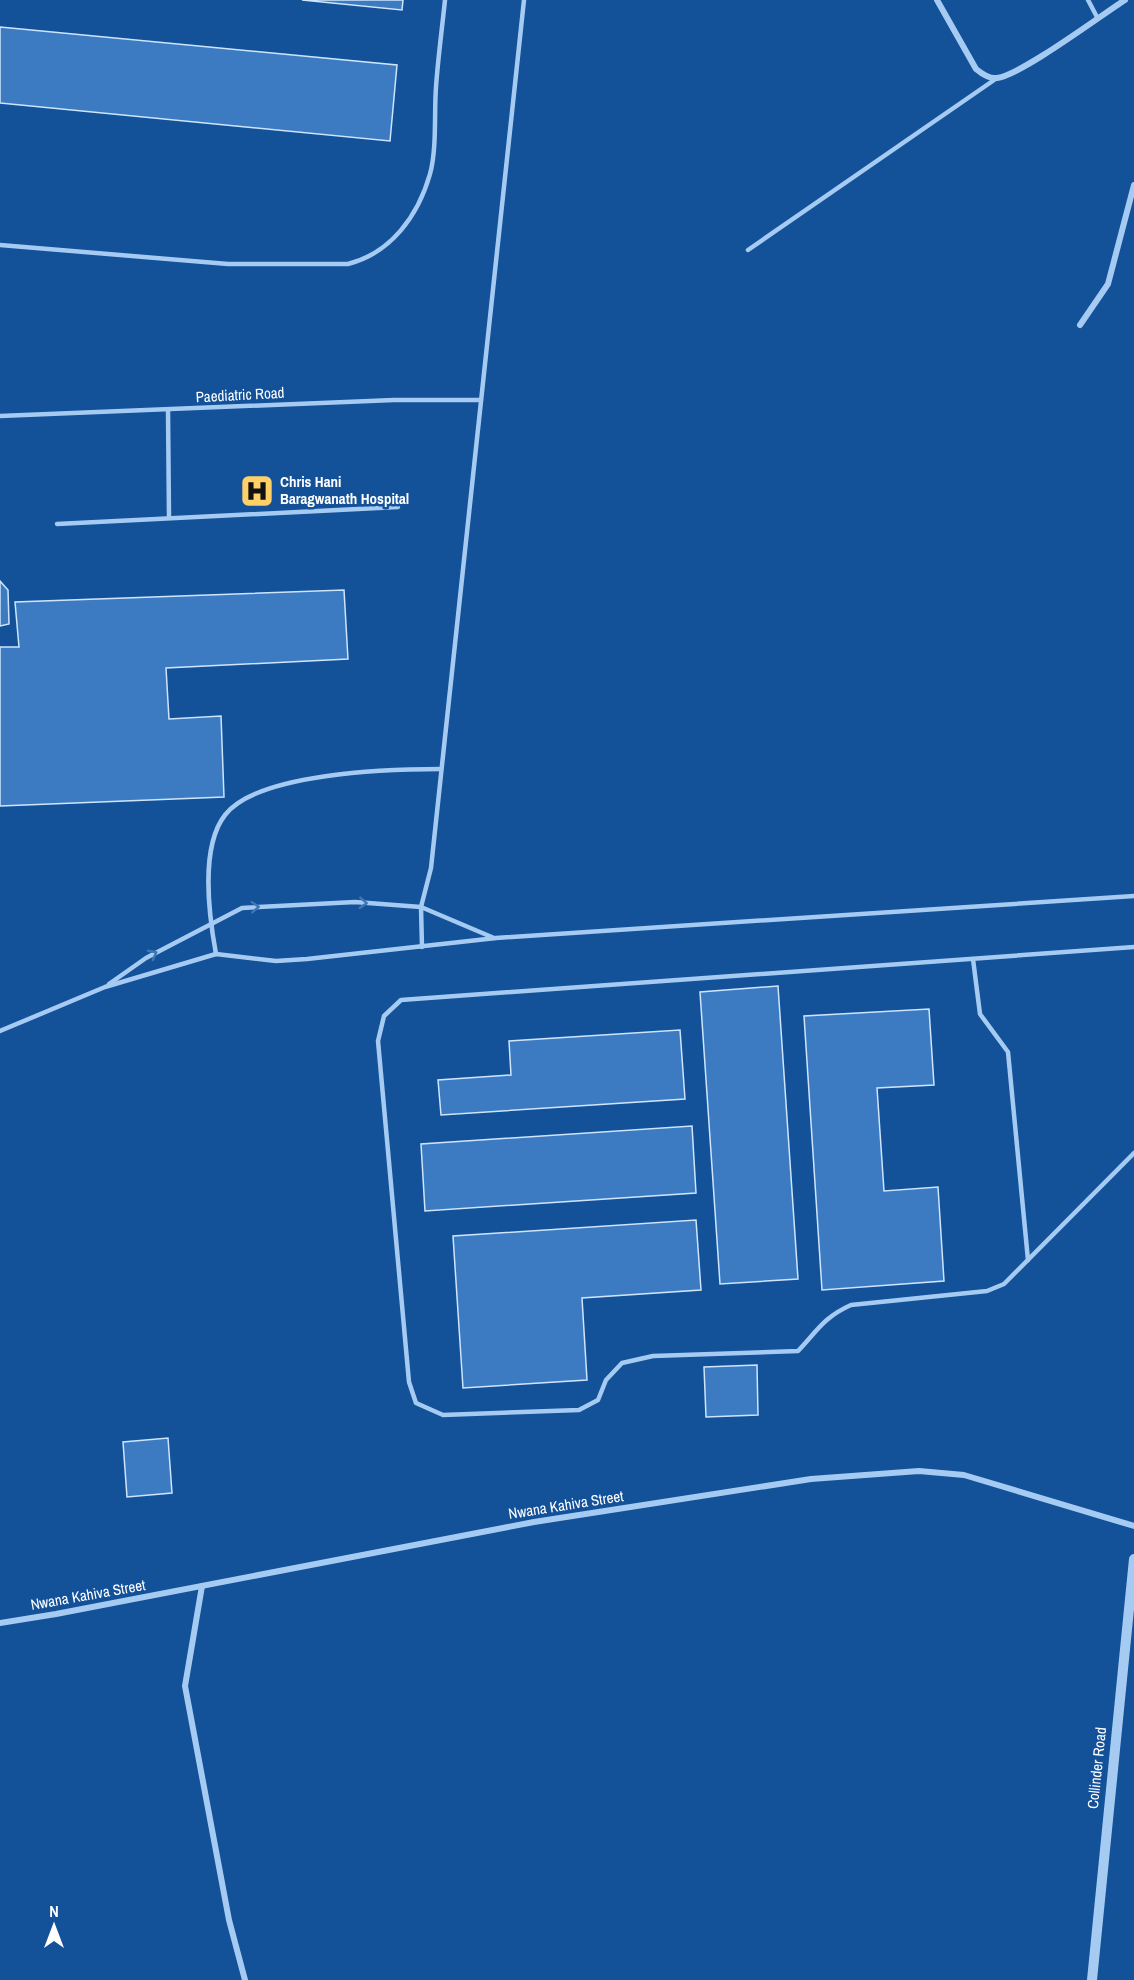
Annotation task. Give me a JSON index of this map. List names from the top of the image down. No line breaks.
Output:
{"streets":{"street":["Nwana Kahiva Street","Collinder Road"],"lane":["Paediatric Road"]},"places":{"hospital":["Chris Hani Baragwanath Hospital"]},"north":"top"}
